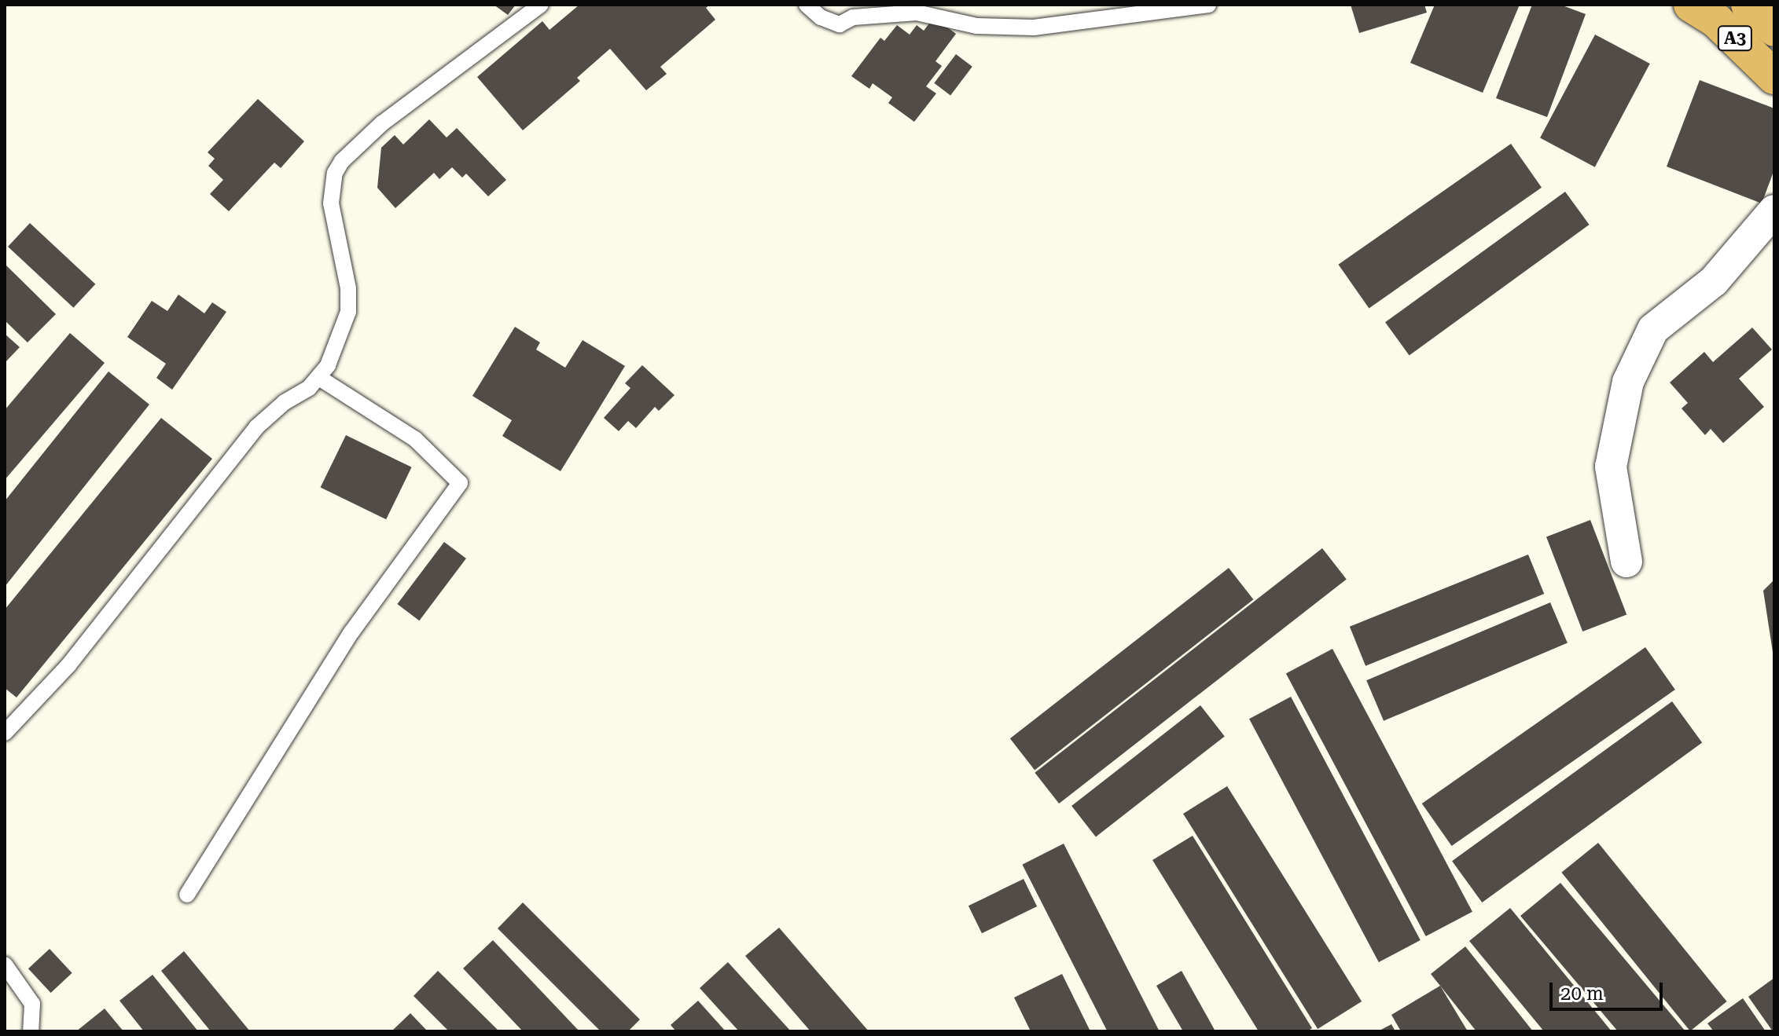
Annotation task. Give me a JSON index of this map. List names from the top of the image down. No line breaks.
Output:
{"streets":{"highway":["A3"]},"scale_bar":"20 m"}
